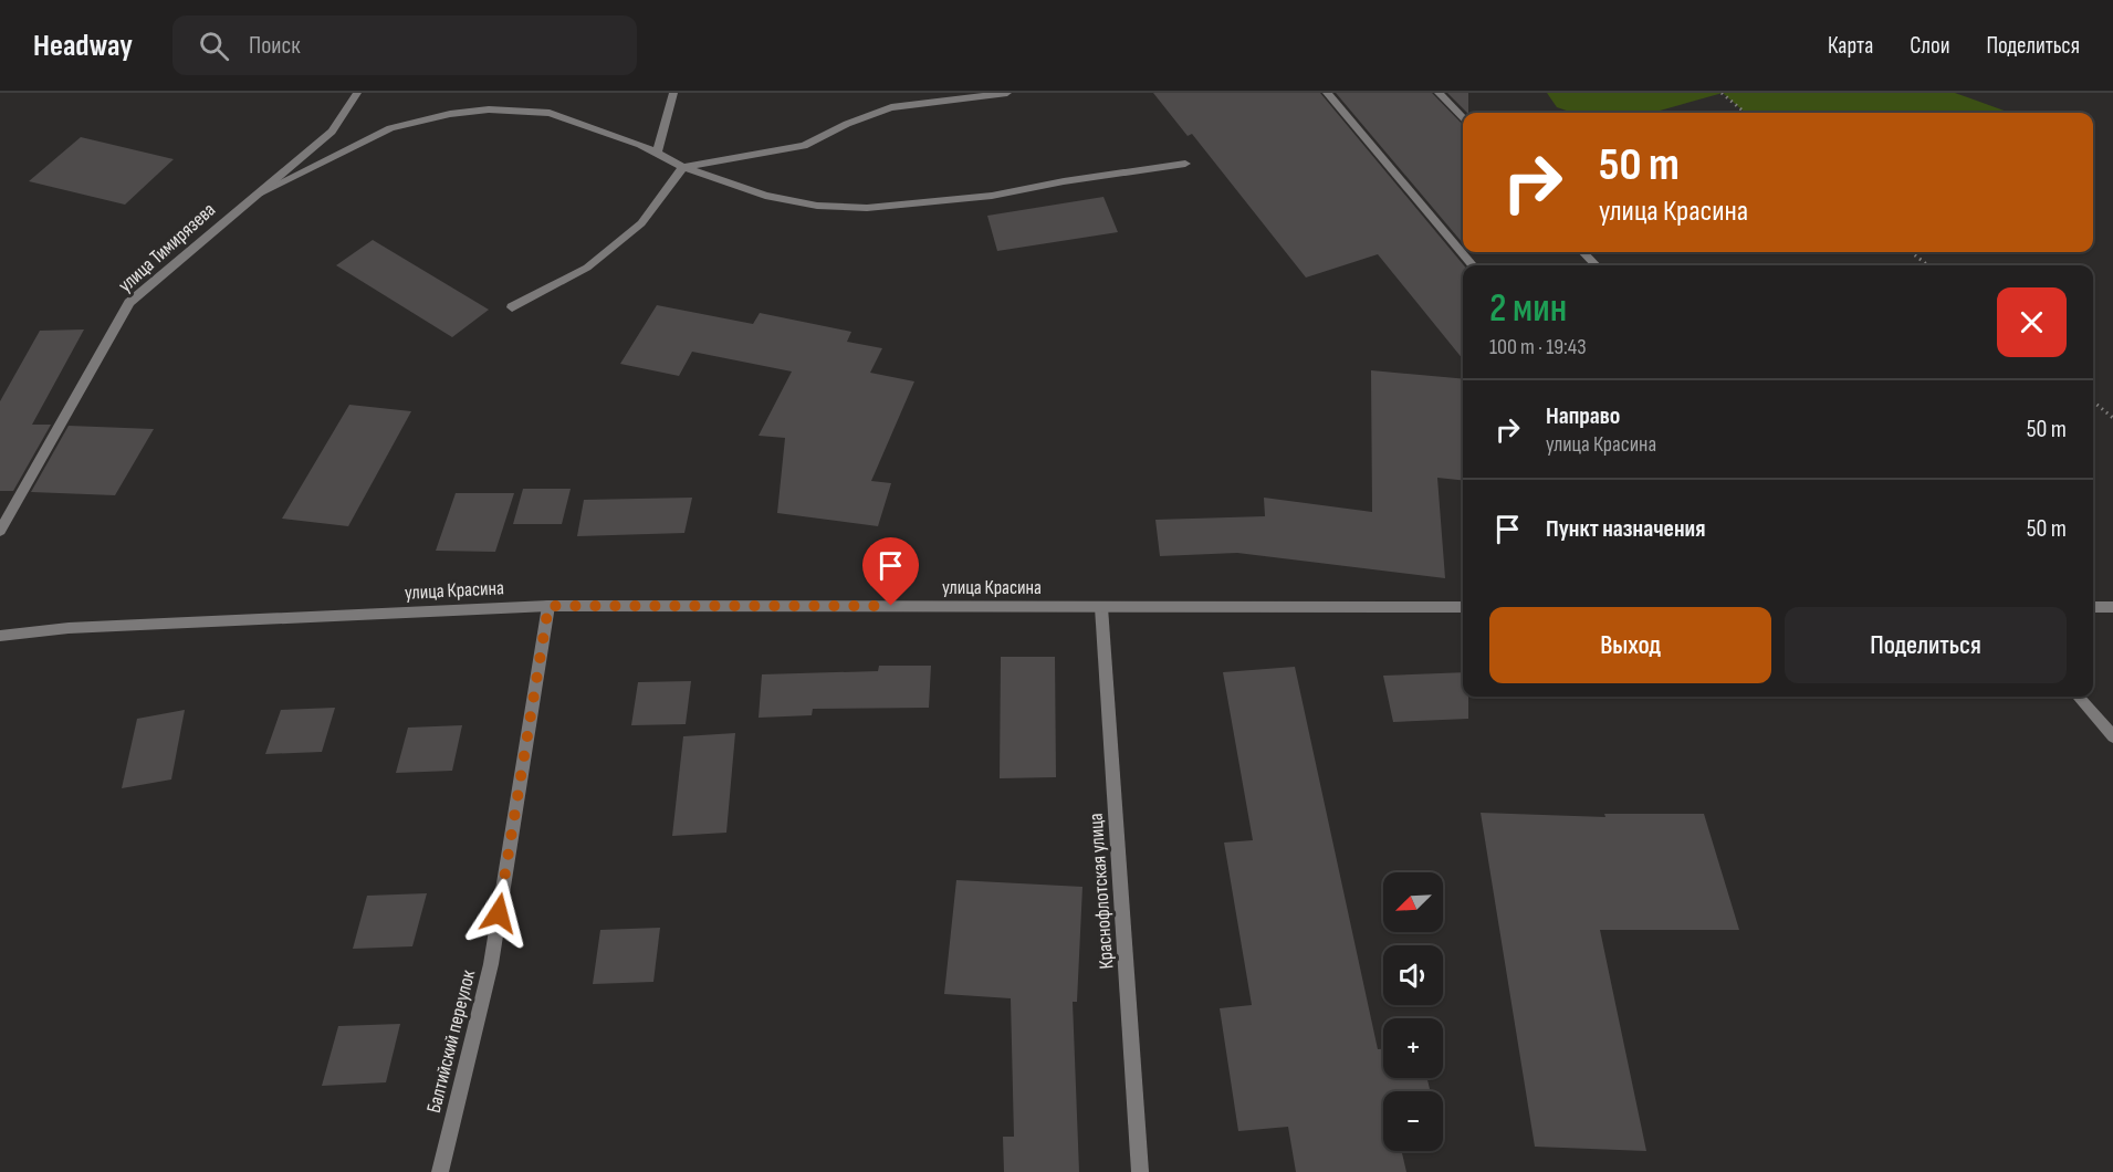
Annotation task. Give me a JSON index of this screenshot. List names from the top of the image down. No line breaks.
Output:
{"streets":{"street":["улица Тимирязева","улица Красина","Краснофлотская улица","Балтийский переулок"]},"crossings":[["улица Красина","Краснофлотская улица"],["улица Красина","Балтийский переулок"]],"north":"bottom left","page":{"header":"Headway","search":"Поиск","nav":["Карта","Слои","Поделиться"],"turn":["50 m","улица Красина"],"heading":["2 мин","100 m · 19:43"],"list":[{"name":"Направо","note":"улица Красина","value":"50 m"},{"name":"Пункт назначения","value":"50 m"}],"buttons":["Выход","Поделиться"],"map_buttons":["+","−"]}}
